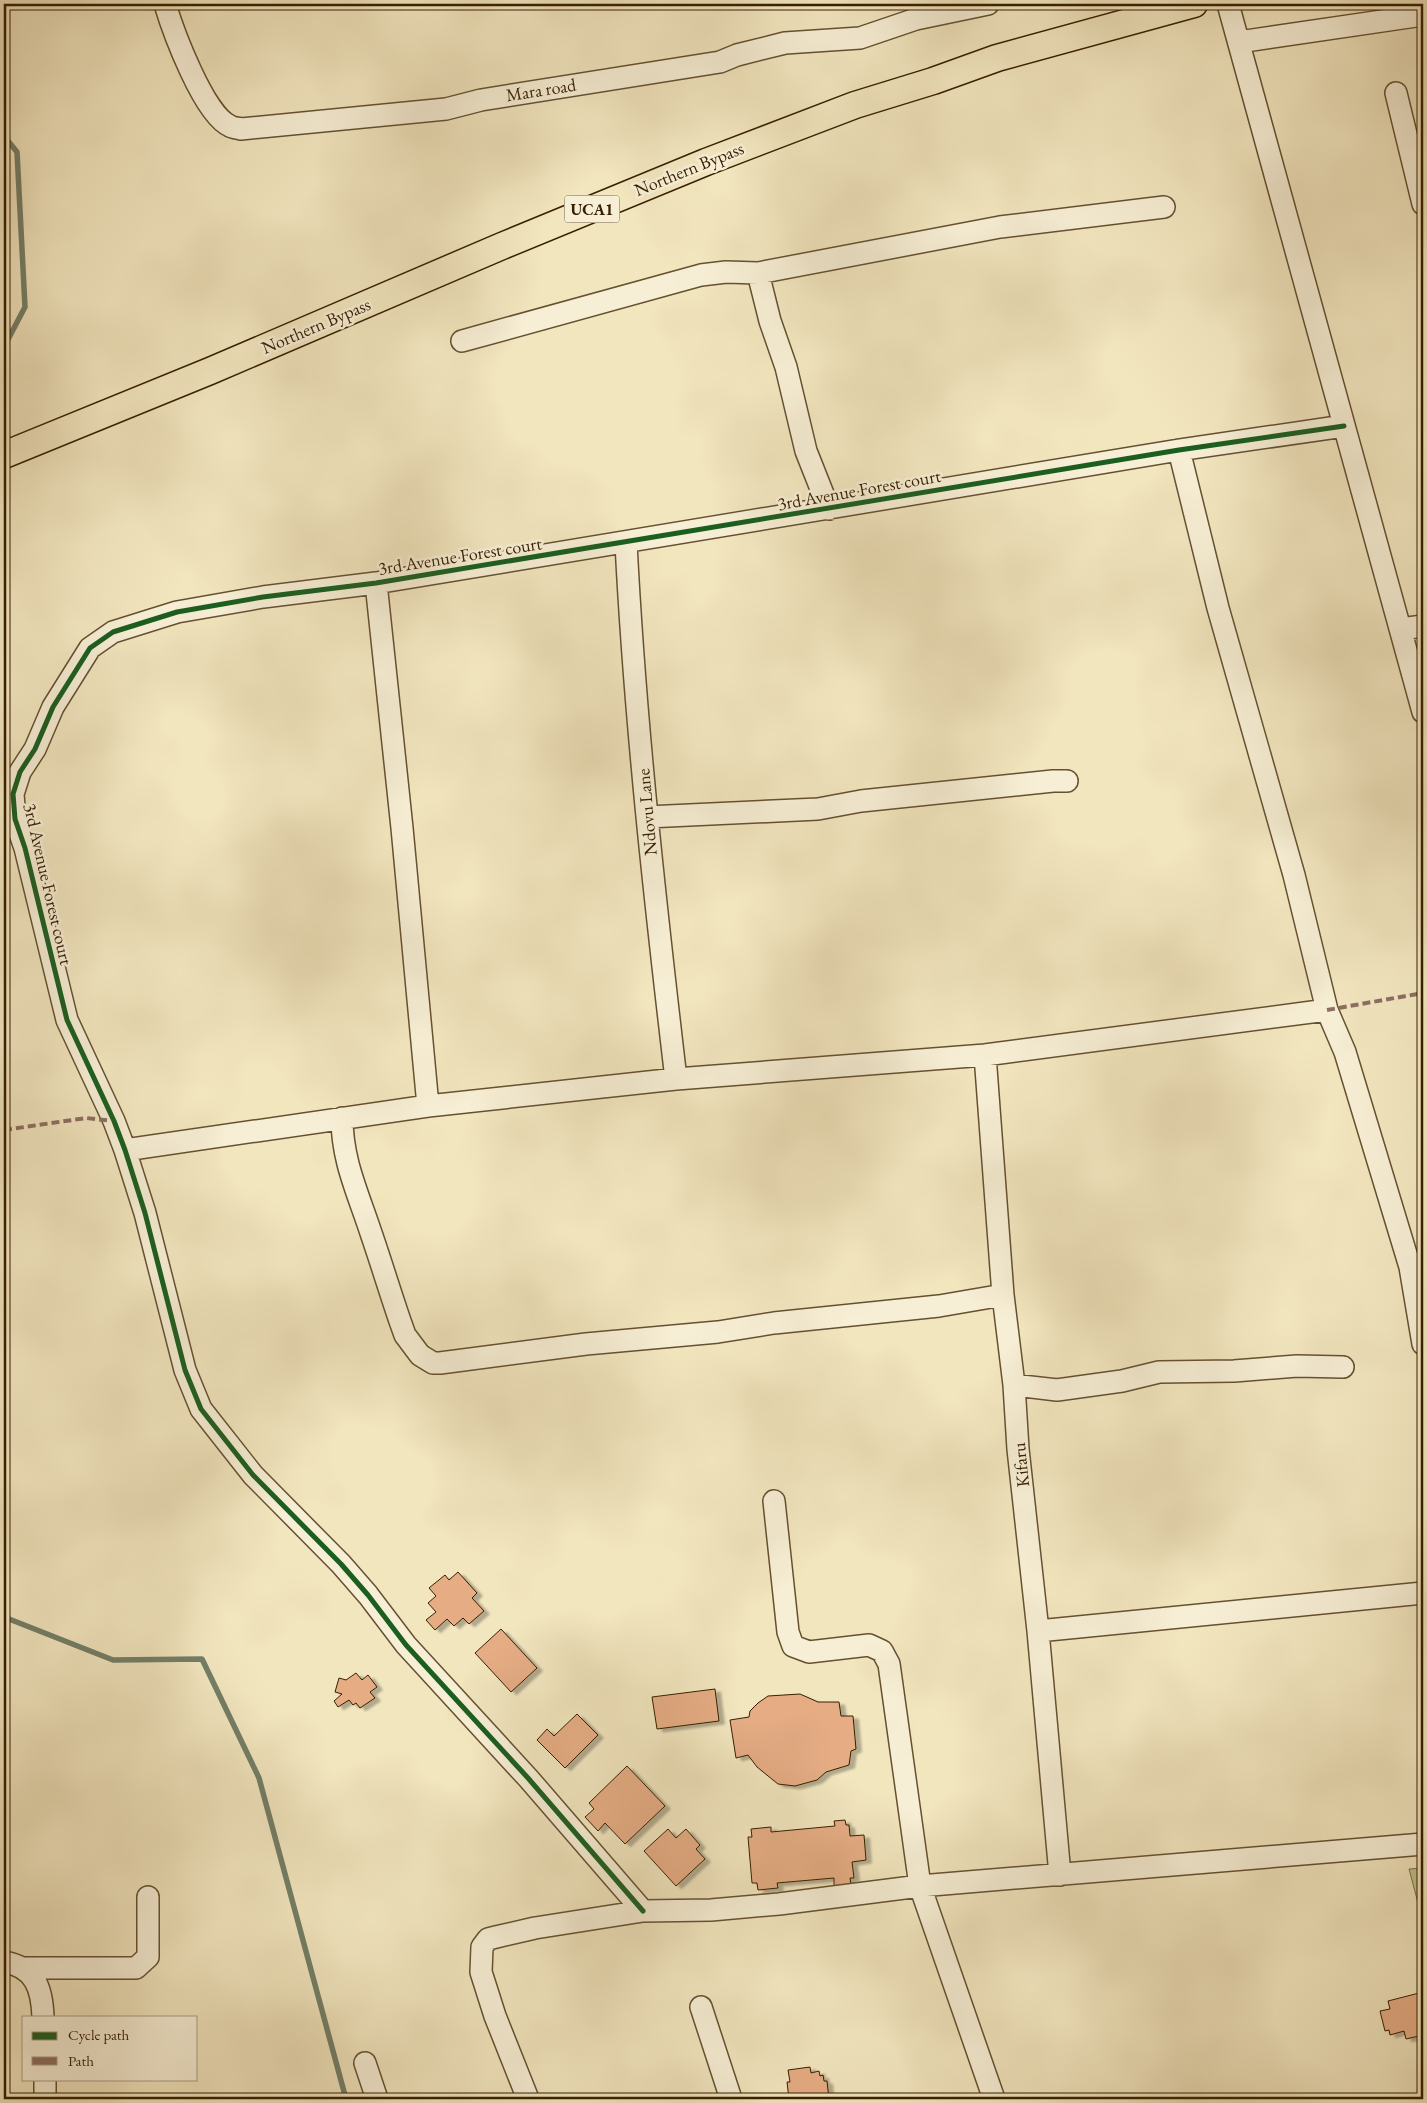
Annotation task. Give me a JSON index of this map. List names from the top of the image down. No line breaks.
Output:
{"streets":{"main road":["Northern Bypass","UCA1"],"street":["Mara road","3rd Avenue Forest court","Ndovu Lane","Kifaru"]},"crossings":[["3rd Avenue Forest court","Ndovu Lane"]],"legend":["Cycle path","Path"]}
